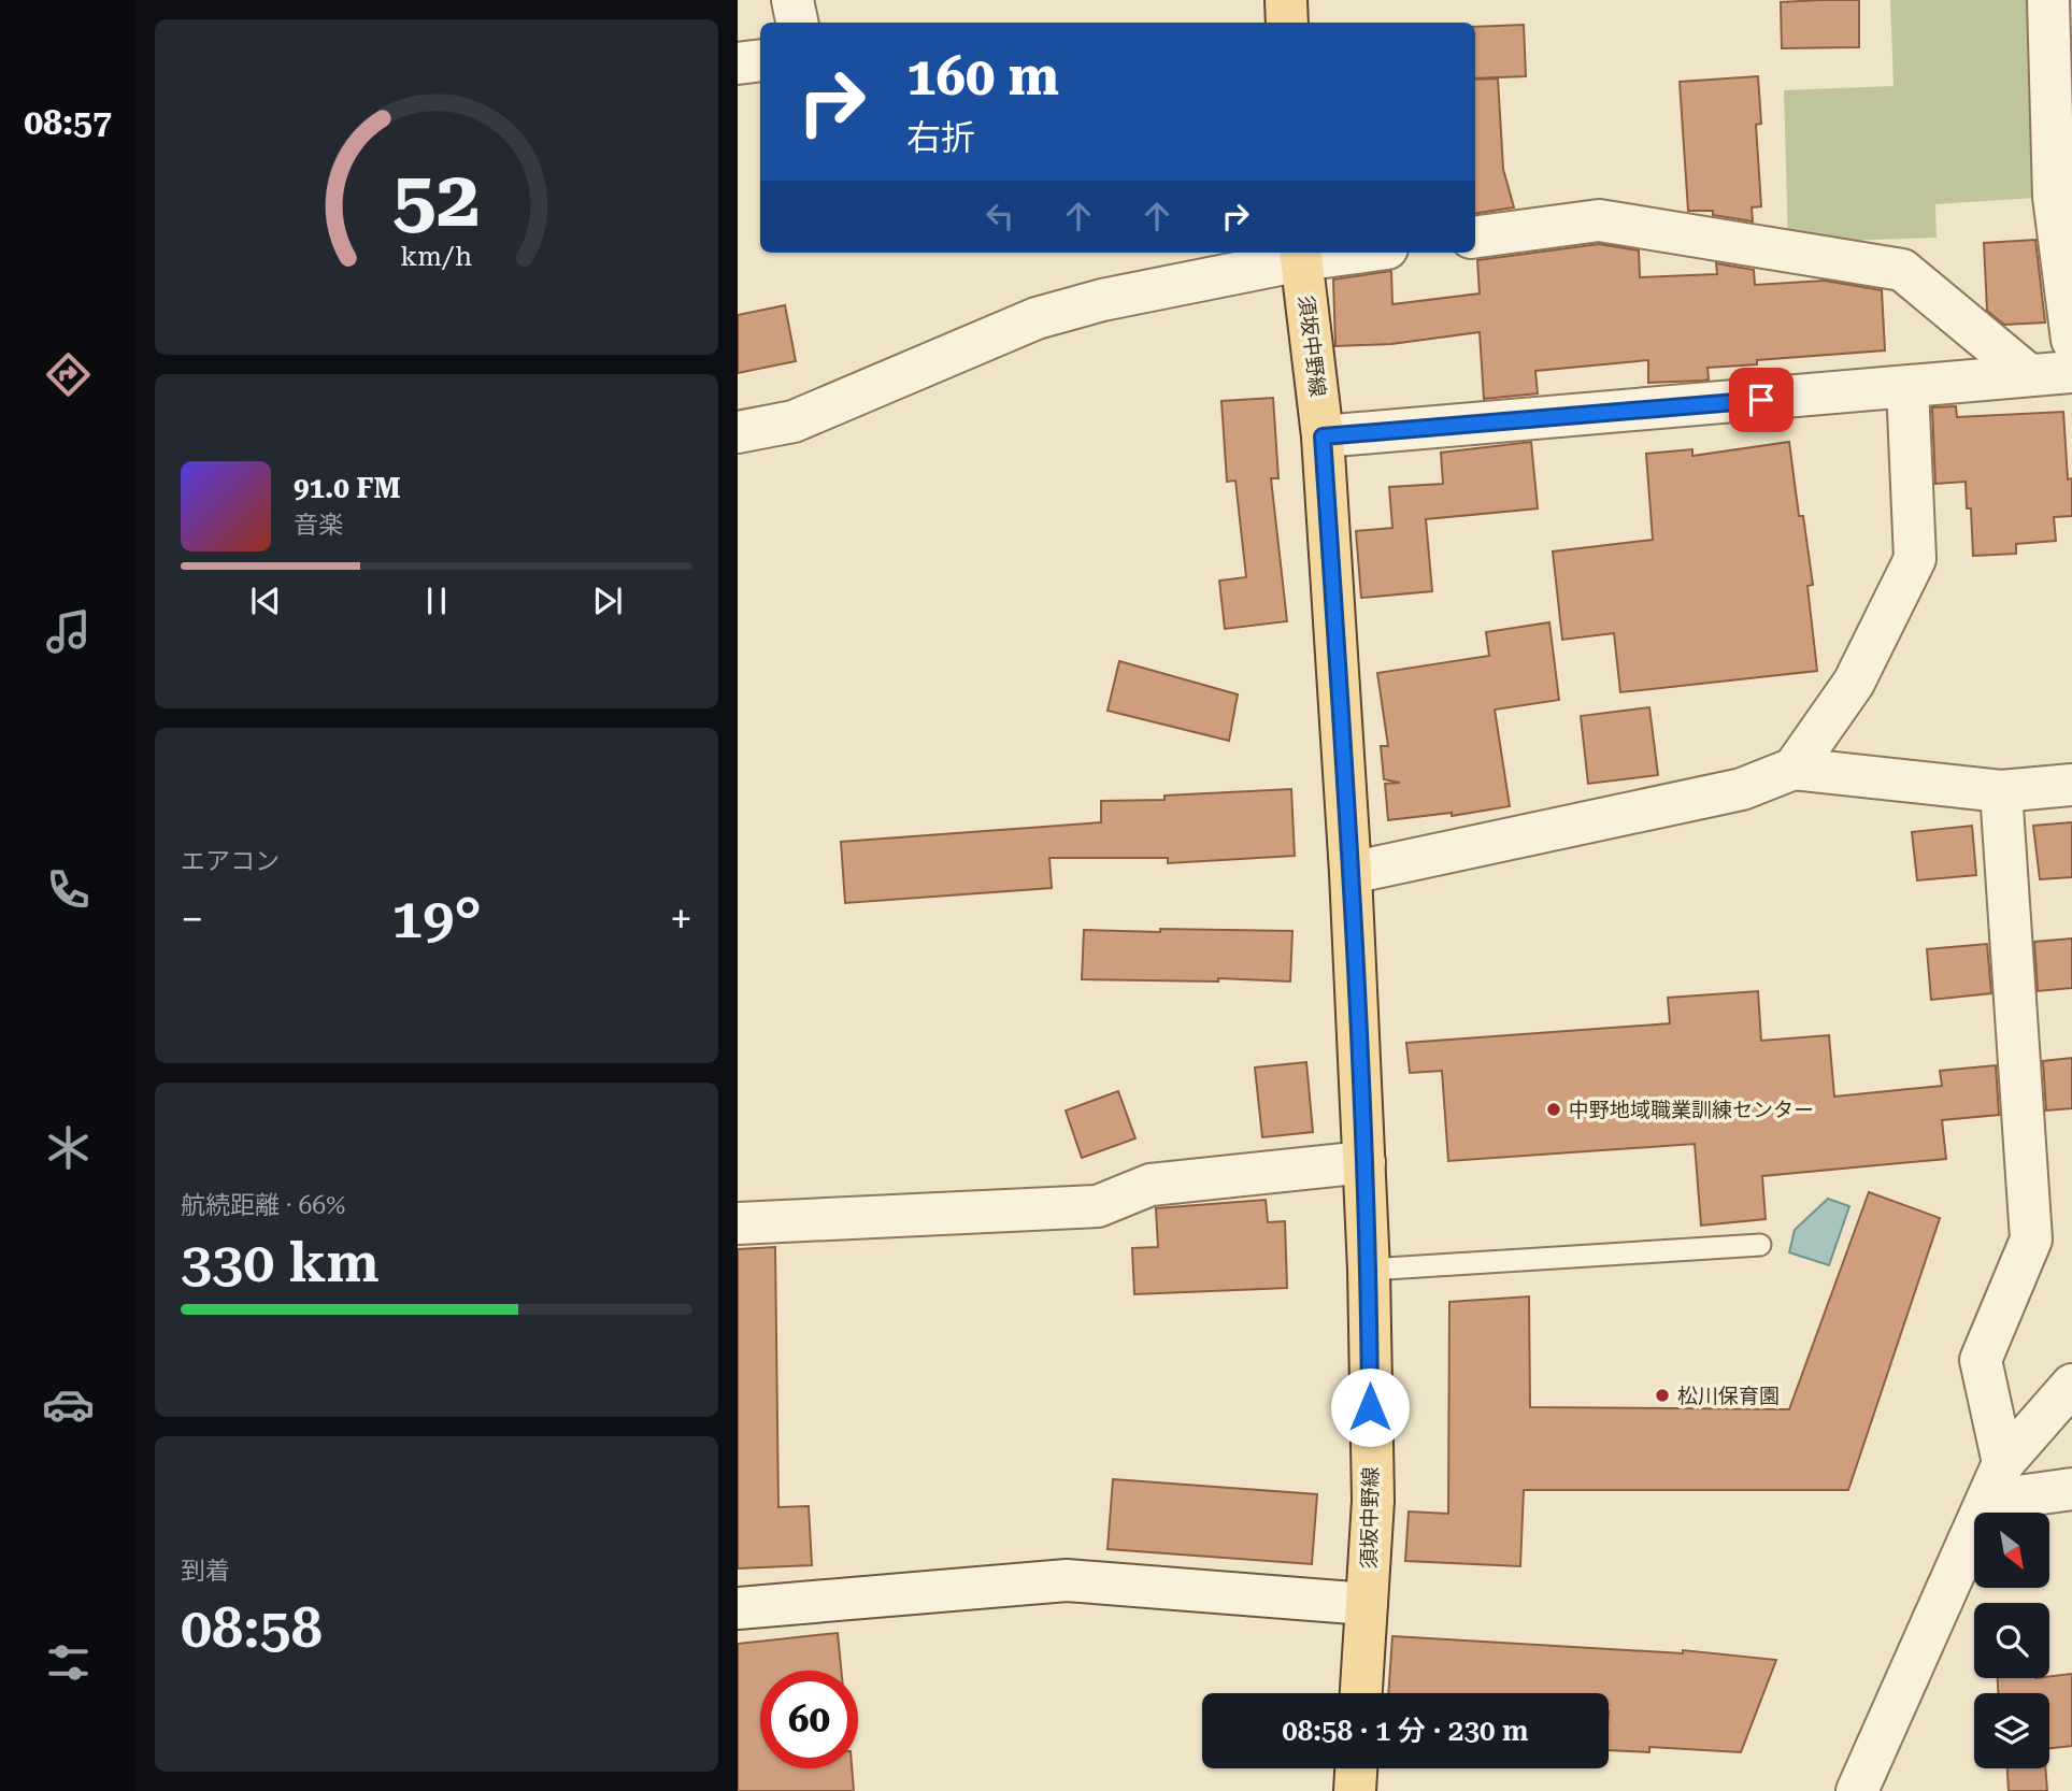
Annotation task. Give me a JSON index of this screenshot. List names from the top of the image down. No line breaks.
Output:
{"streets":{"main road":["須坂中野線"]},"places":["中野地域職業訓練センター","松川保育園"],"north":"bottom right","page":{"tabs":"08:57","turn":["160 m","右折"],"song":["91.0 FM","音楽"],"tile":["エアコン",["航続距離 · 66%","330 km"],["到着","08:58"]],"heat":["−","19°","+"],"limit":"60","trip":"08:58 · 1 分 · 230 m","gauge":["52","km/h"]}}
